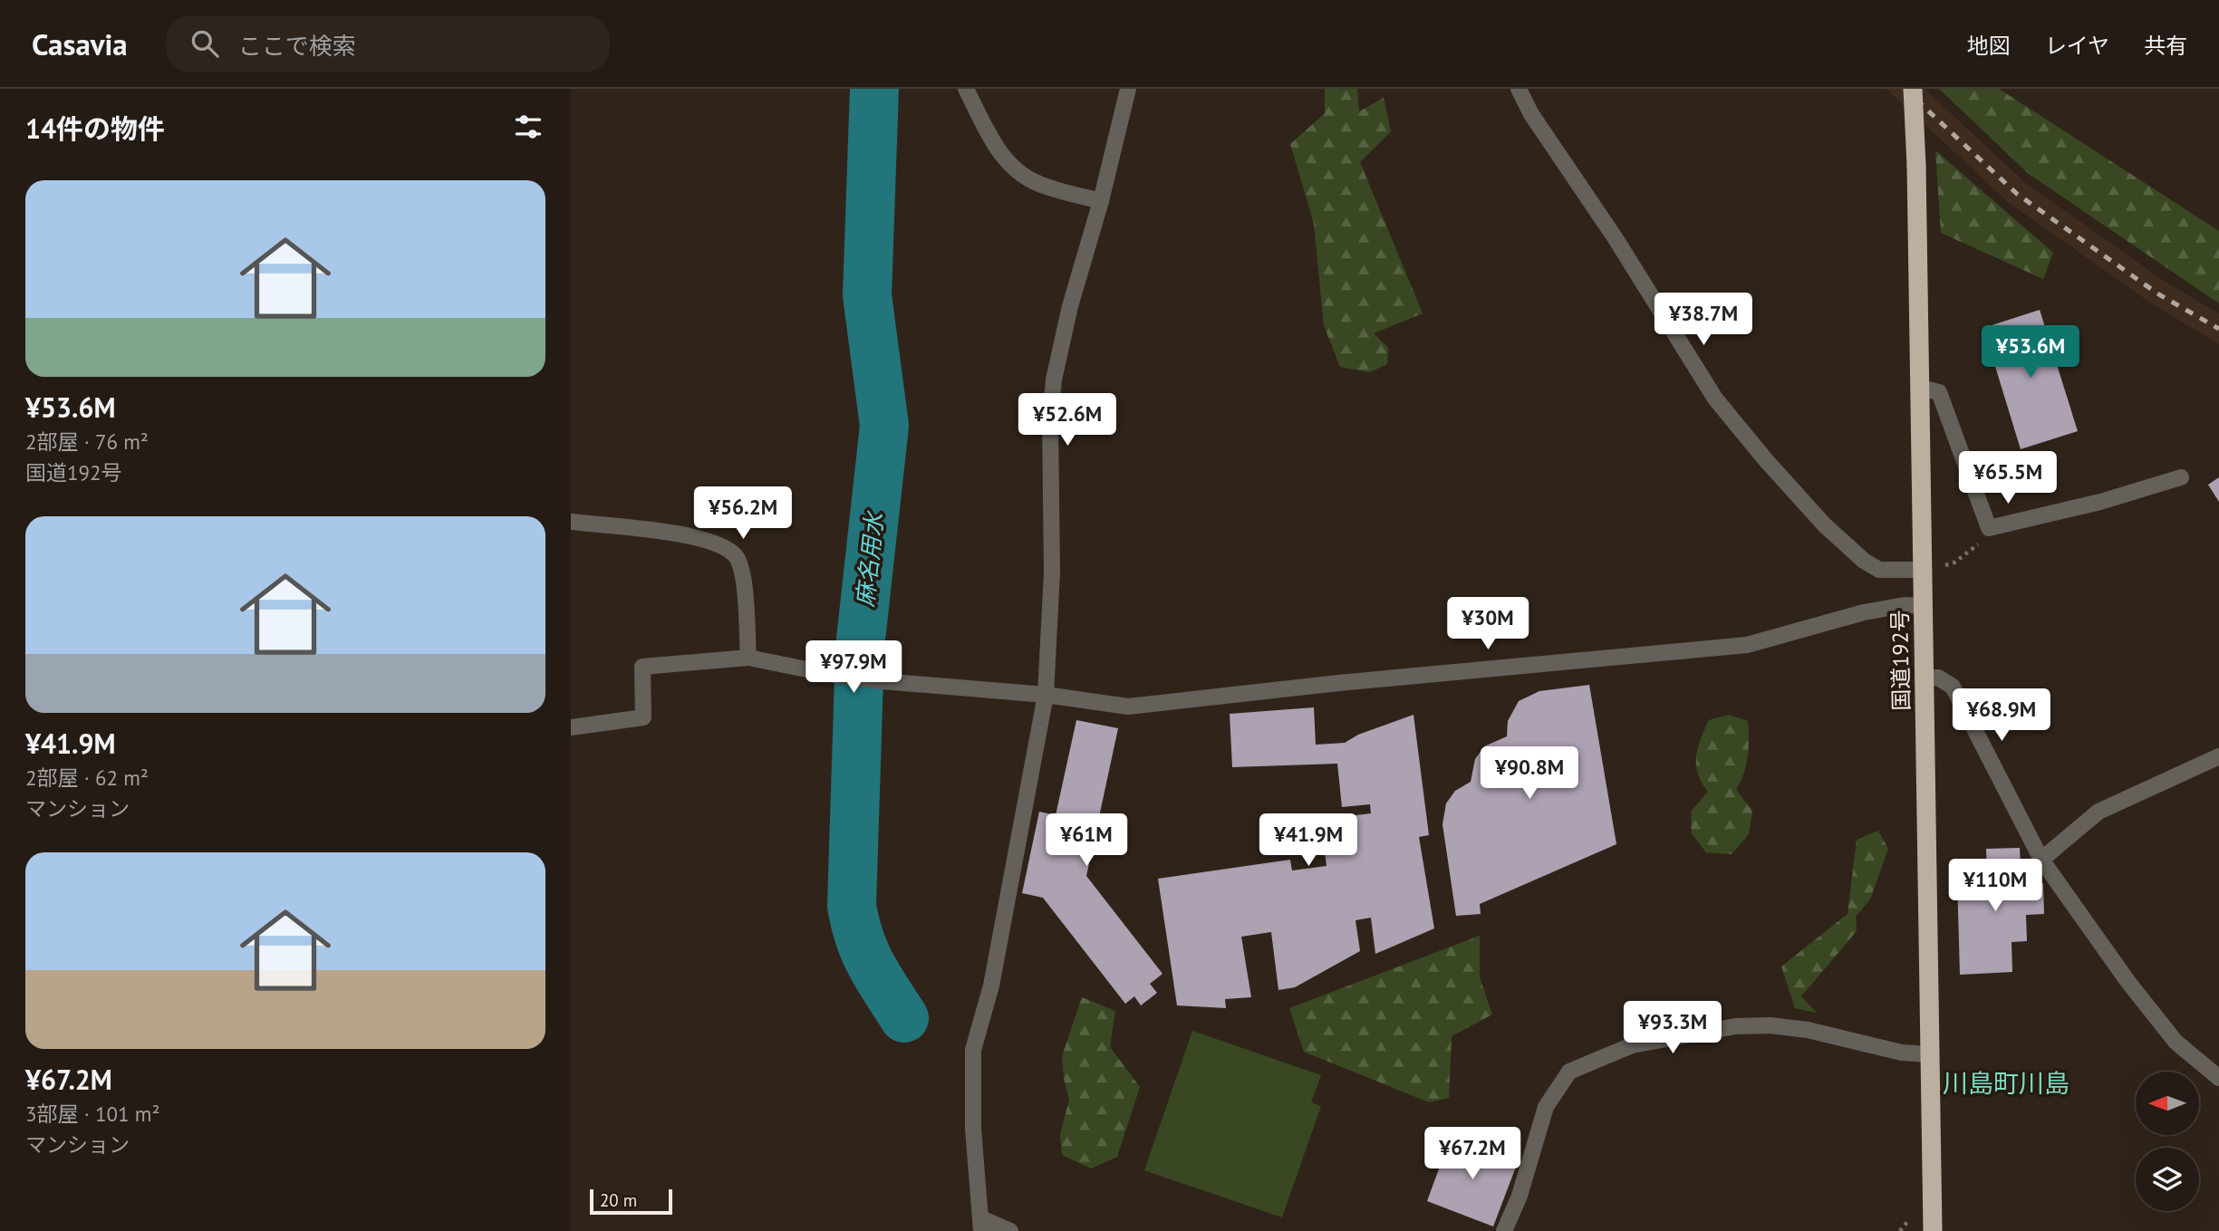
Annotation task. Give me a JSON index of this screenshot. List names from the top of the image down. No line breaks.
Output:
{"streets":{"highway":["国道192号"]},"districts":["川島町川島"],"water":["麻名用水"],"scale_bar":"20 m","north":"left","page":{"header":"Casavia","search":"ここで検索","nav":["地図","レイヤ","共有"],"heading":"14件の物件","list":[{"name":"¥53.6M","note":"2部屋 · 76 m² · 国道192号"},{"name":"¥41.9M","note":"2部屋 · 62 m² · マンション"},{"name":"¥67.2M","note":"3部屋 · 101 m² · マンション"}],"price":["¥38.7M","¥53.6M","¥52.6M","¥65.5M","¥56.2M","¥30M","¥97.9M","¥68.9M","¥90.8M","¥61M","¥41.9M","¥110M","¥93.3M","¥67.2M"],"scale":"20 m"}}
